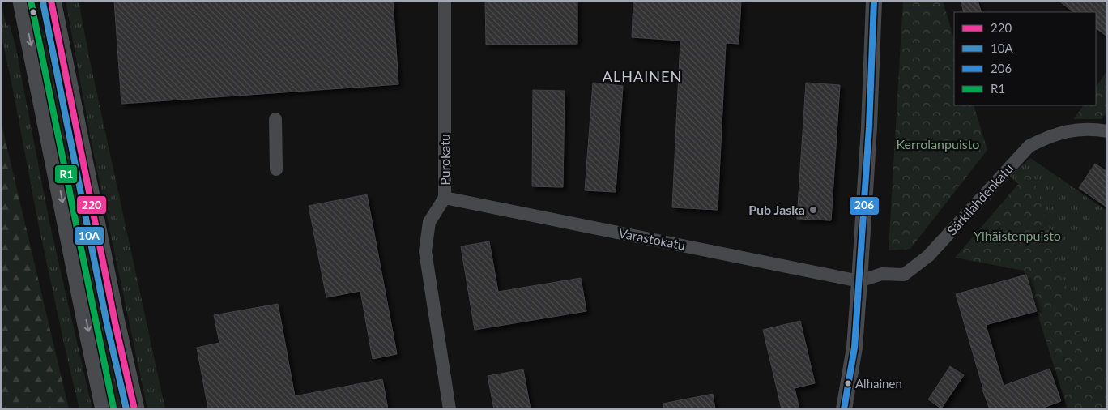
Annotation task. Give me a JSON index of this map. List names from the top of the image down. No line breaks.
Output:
{"streets":{"street":["Purokatu","Särkilahdenkatu","Varastokatu"]},"crossings":[["Purokatu","Varastokatu"],["Särkilahdenkatu","Varastokatu"]],"districts":["ALHAINEN"],"parks":["Kerrolanpuisto","Ylhäistenpuisto"],"places":["Pub Jaska","Alhainen"],"lines":["transit line 220","transit line 206","transit line R1","transit line 10A"],"legend":["220","10A","206","R1"]}
